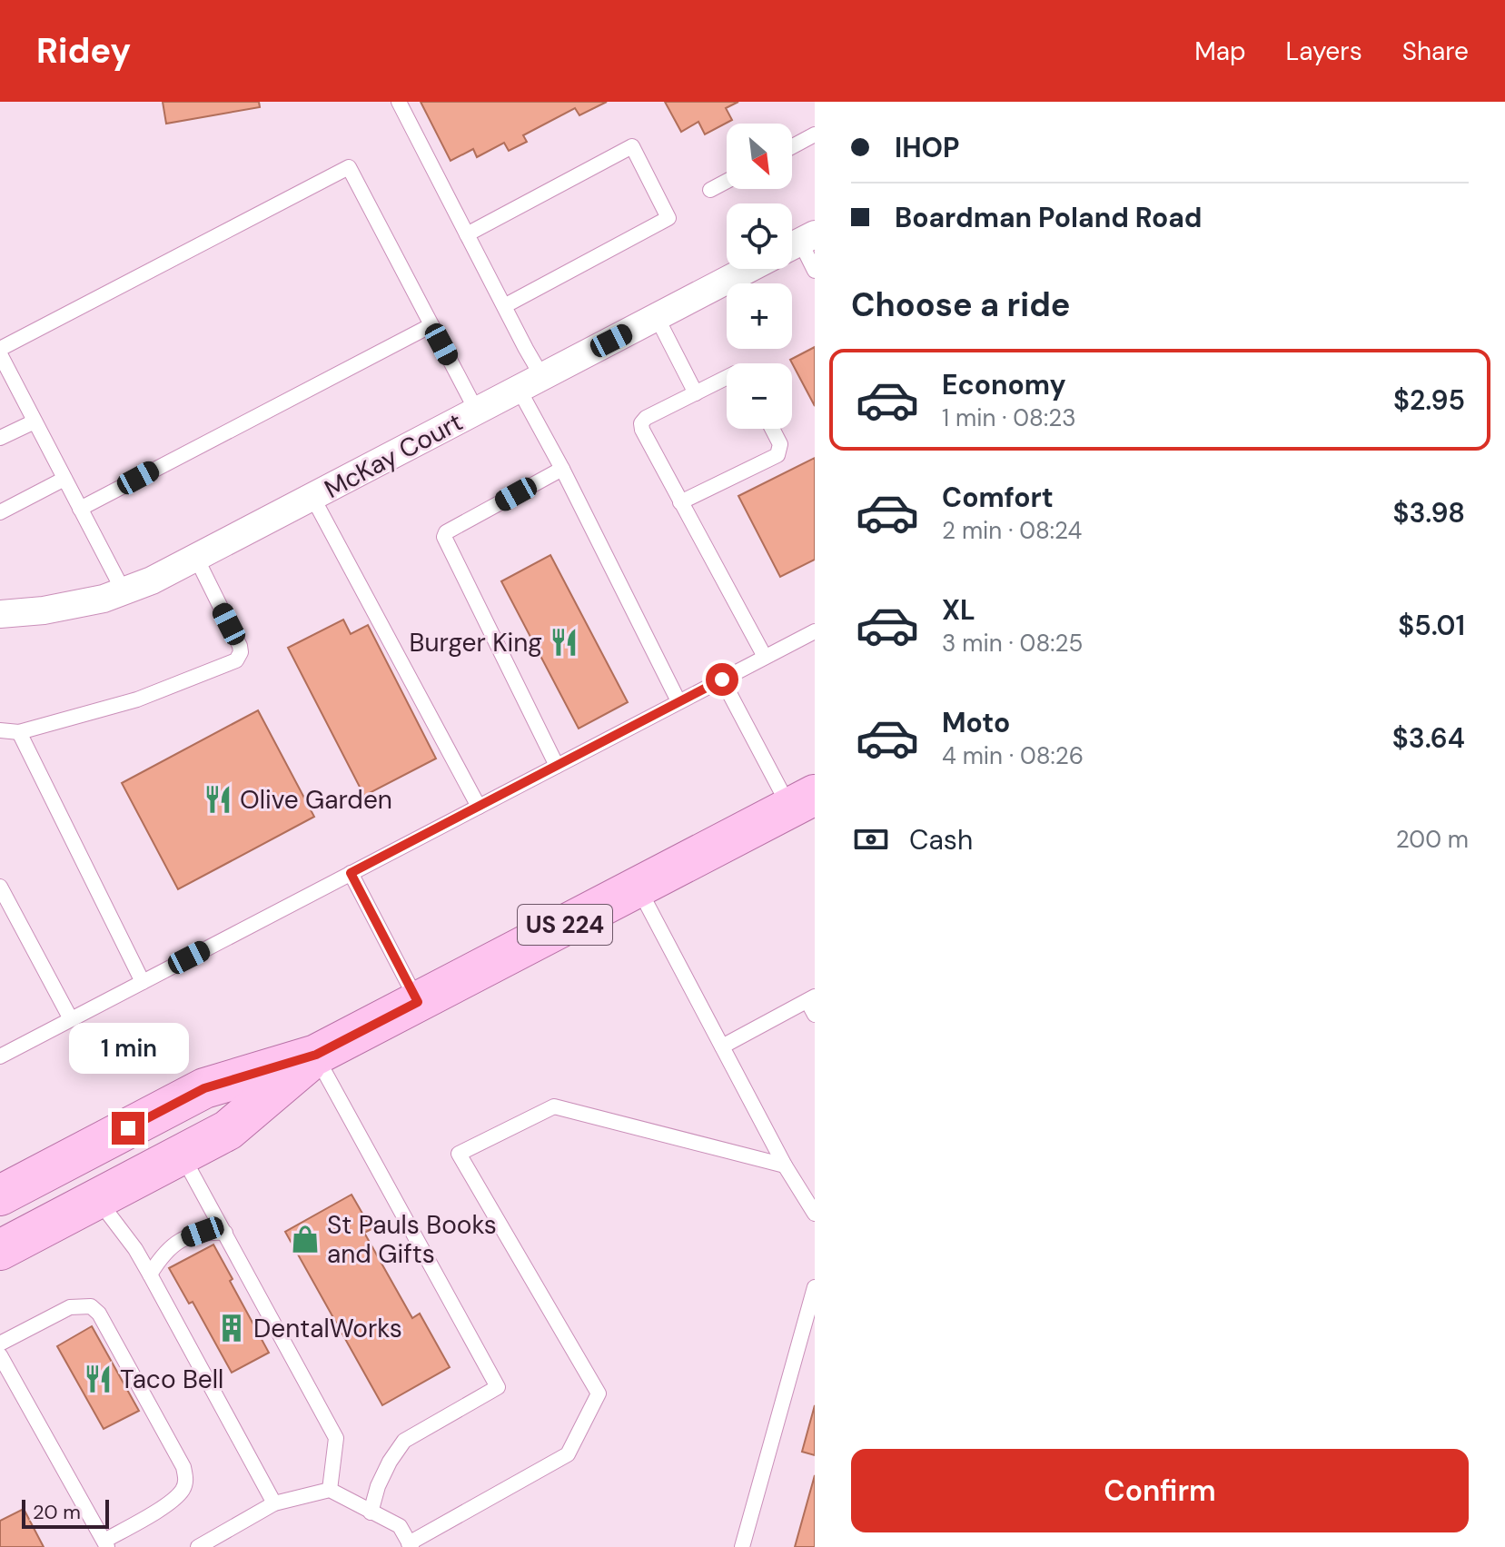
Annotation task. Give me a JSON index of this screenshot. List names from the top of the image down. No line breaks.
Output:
{"streets":{"main road":["US 224"],"street":["McKay Court"]},"places":{"restaurant":["Burger King","Olive Garden","Taco Bell"],"shop":["St Pauls Books and Gifts"],"building":["DentalWorks"]},"scale_bar":"20 m","north":"bottom right","page":{"header":"Ridey","nav":["Map","Layers","Share"],"banner":["IHOP","Boardman Poland Road"],"map_buttons":["+","−"],"heading":"Choose a ride","list":[{"name":"Economy","note":"1 min · 08:23","value":"$2.95"},{"name":"Comfort","note":"2 min · 08:24","value":"$3.98"},{"name":"XL","note":"3 min · 08:25","value":"$5.01"},{"name":"Moto","note":"4 min · 08:26","value":"$3.64"}],"pay":["Cash","200 m"],"bubble":"1 min","buttons":"Confirm","scale":"20 m"}}
